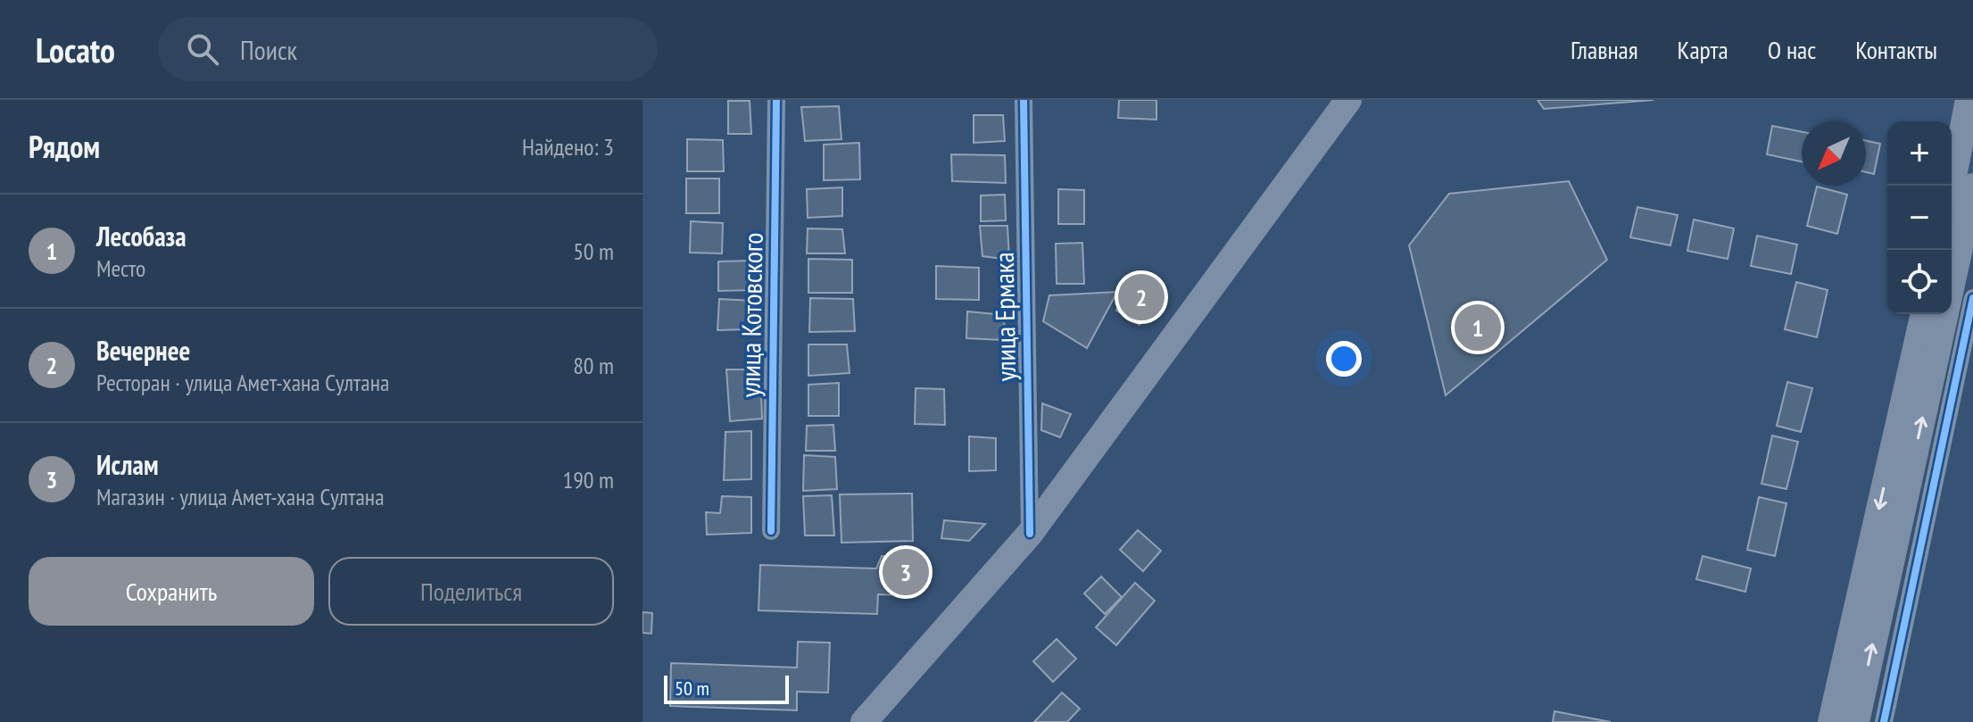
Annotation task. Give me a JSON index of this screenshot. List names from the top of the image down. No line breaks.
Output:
{"streets":{"street":["улица Котовского","улица Ермака"]},"scale_bar":"50 m","north":"bottom left","page":{"header":"Locato","search":"Поиск","nav":["Главная","Карта","О нас","Контакты"],"heading":["Рядом","Найдено: 3"],"map_buttons":["+","−"],"list":[{"mark":"1","name":"Лесобаза","note":"Место","value":"50 m"},{"mark":"2","name":"Вечернее","note":"Ресторан · улица Амет-хана Султана","value":"80 m"},{"mark":"3","name":"Ислам","note":"Магазин · улица Амет-хана Султана","value":"190 m"}],"pins":["2","1","3"],"buttons":["Сохранить","Поделиться"],"scale":"50 m"}}
